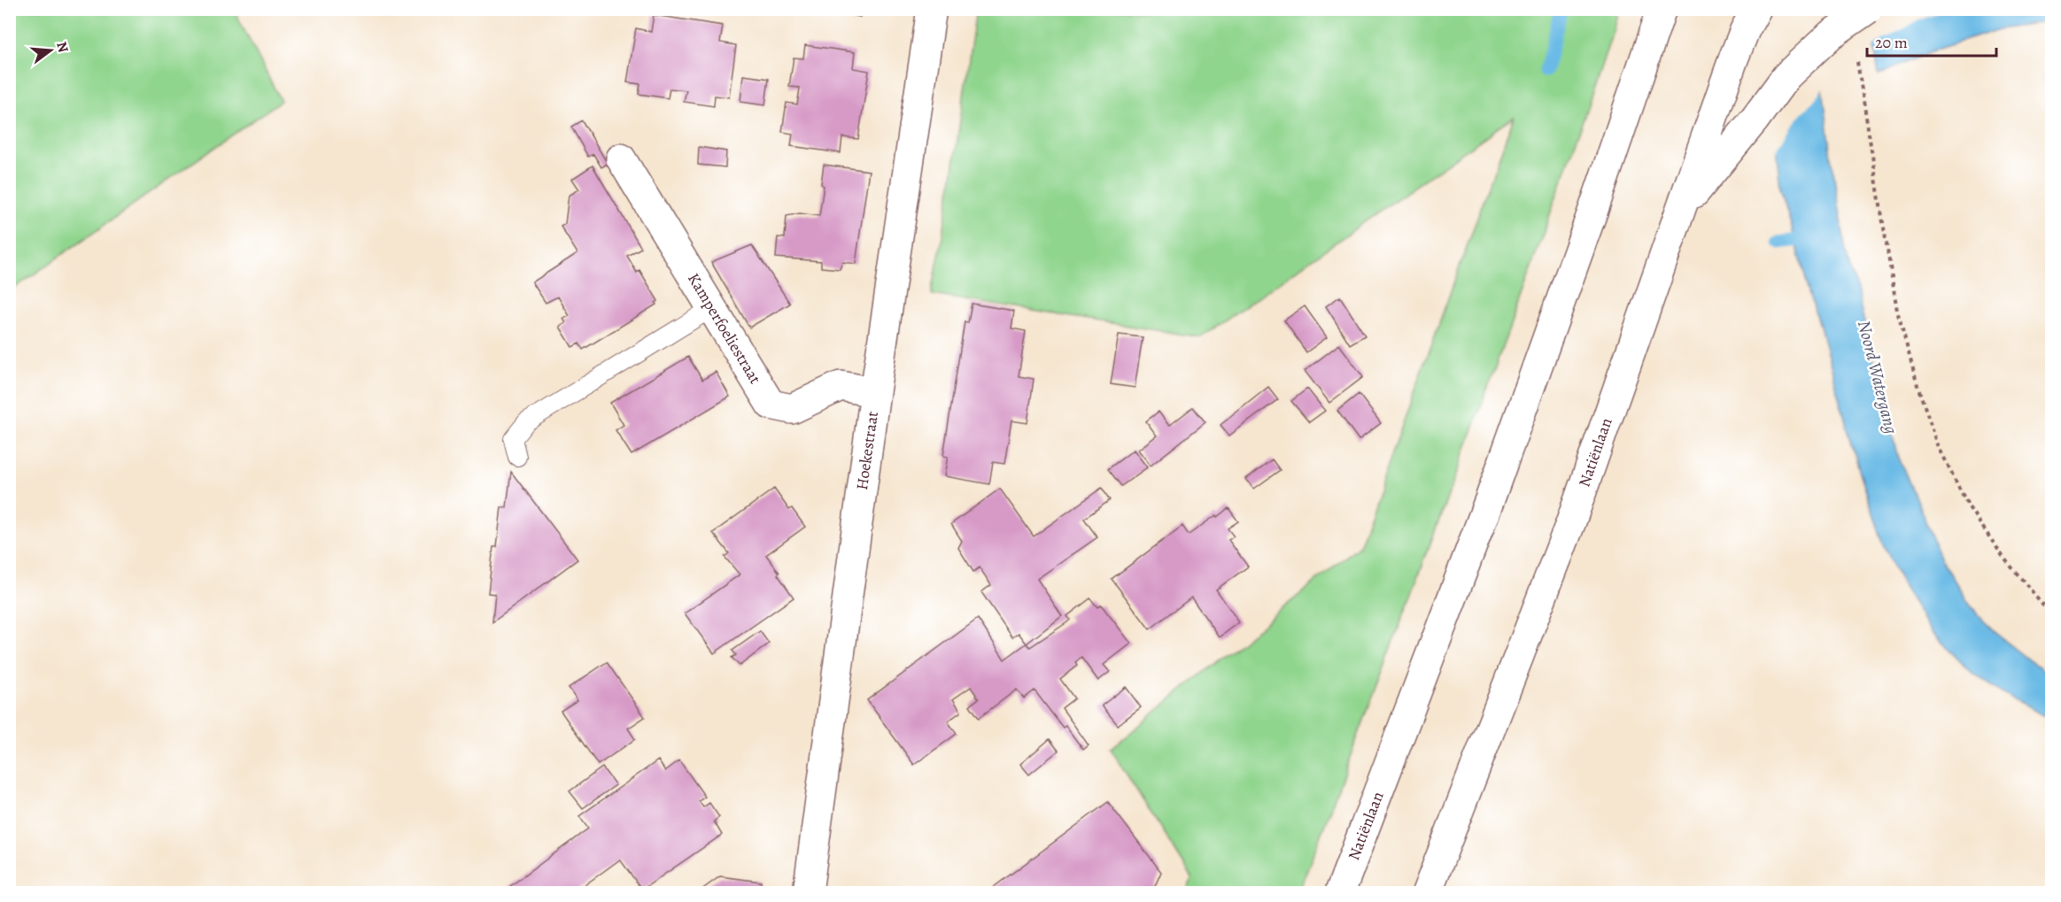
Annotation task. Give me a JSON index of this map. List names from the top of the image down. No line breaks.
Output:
{"streets":{"main road":["Kamperfoeliestraat","Hoekestraat","Natiënlaan"]},"crossings":[["Kamperfoeliestraat","Hoekestraat"]],"water":["Noord Watergang"],"scale_bar":"20 m","north":"right"}
